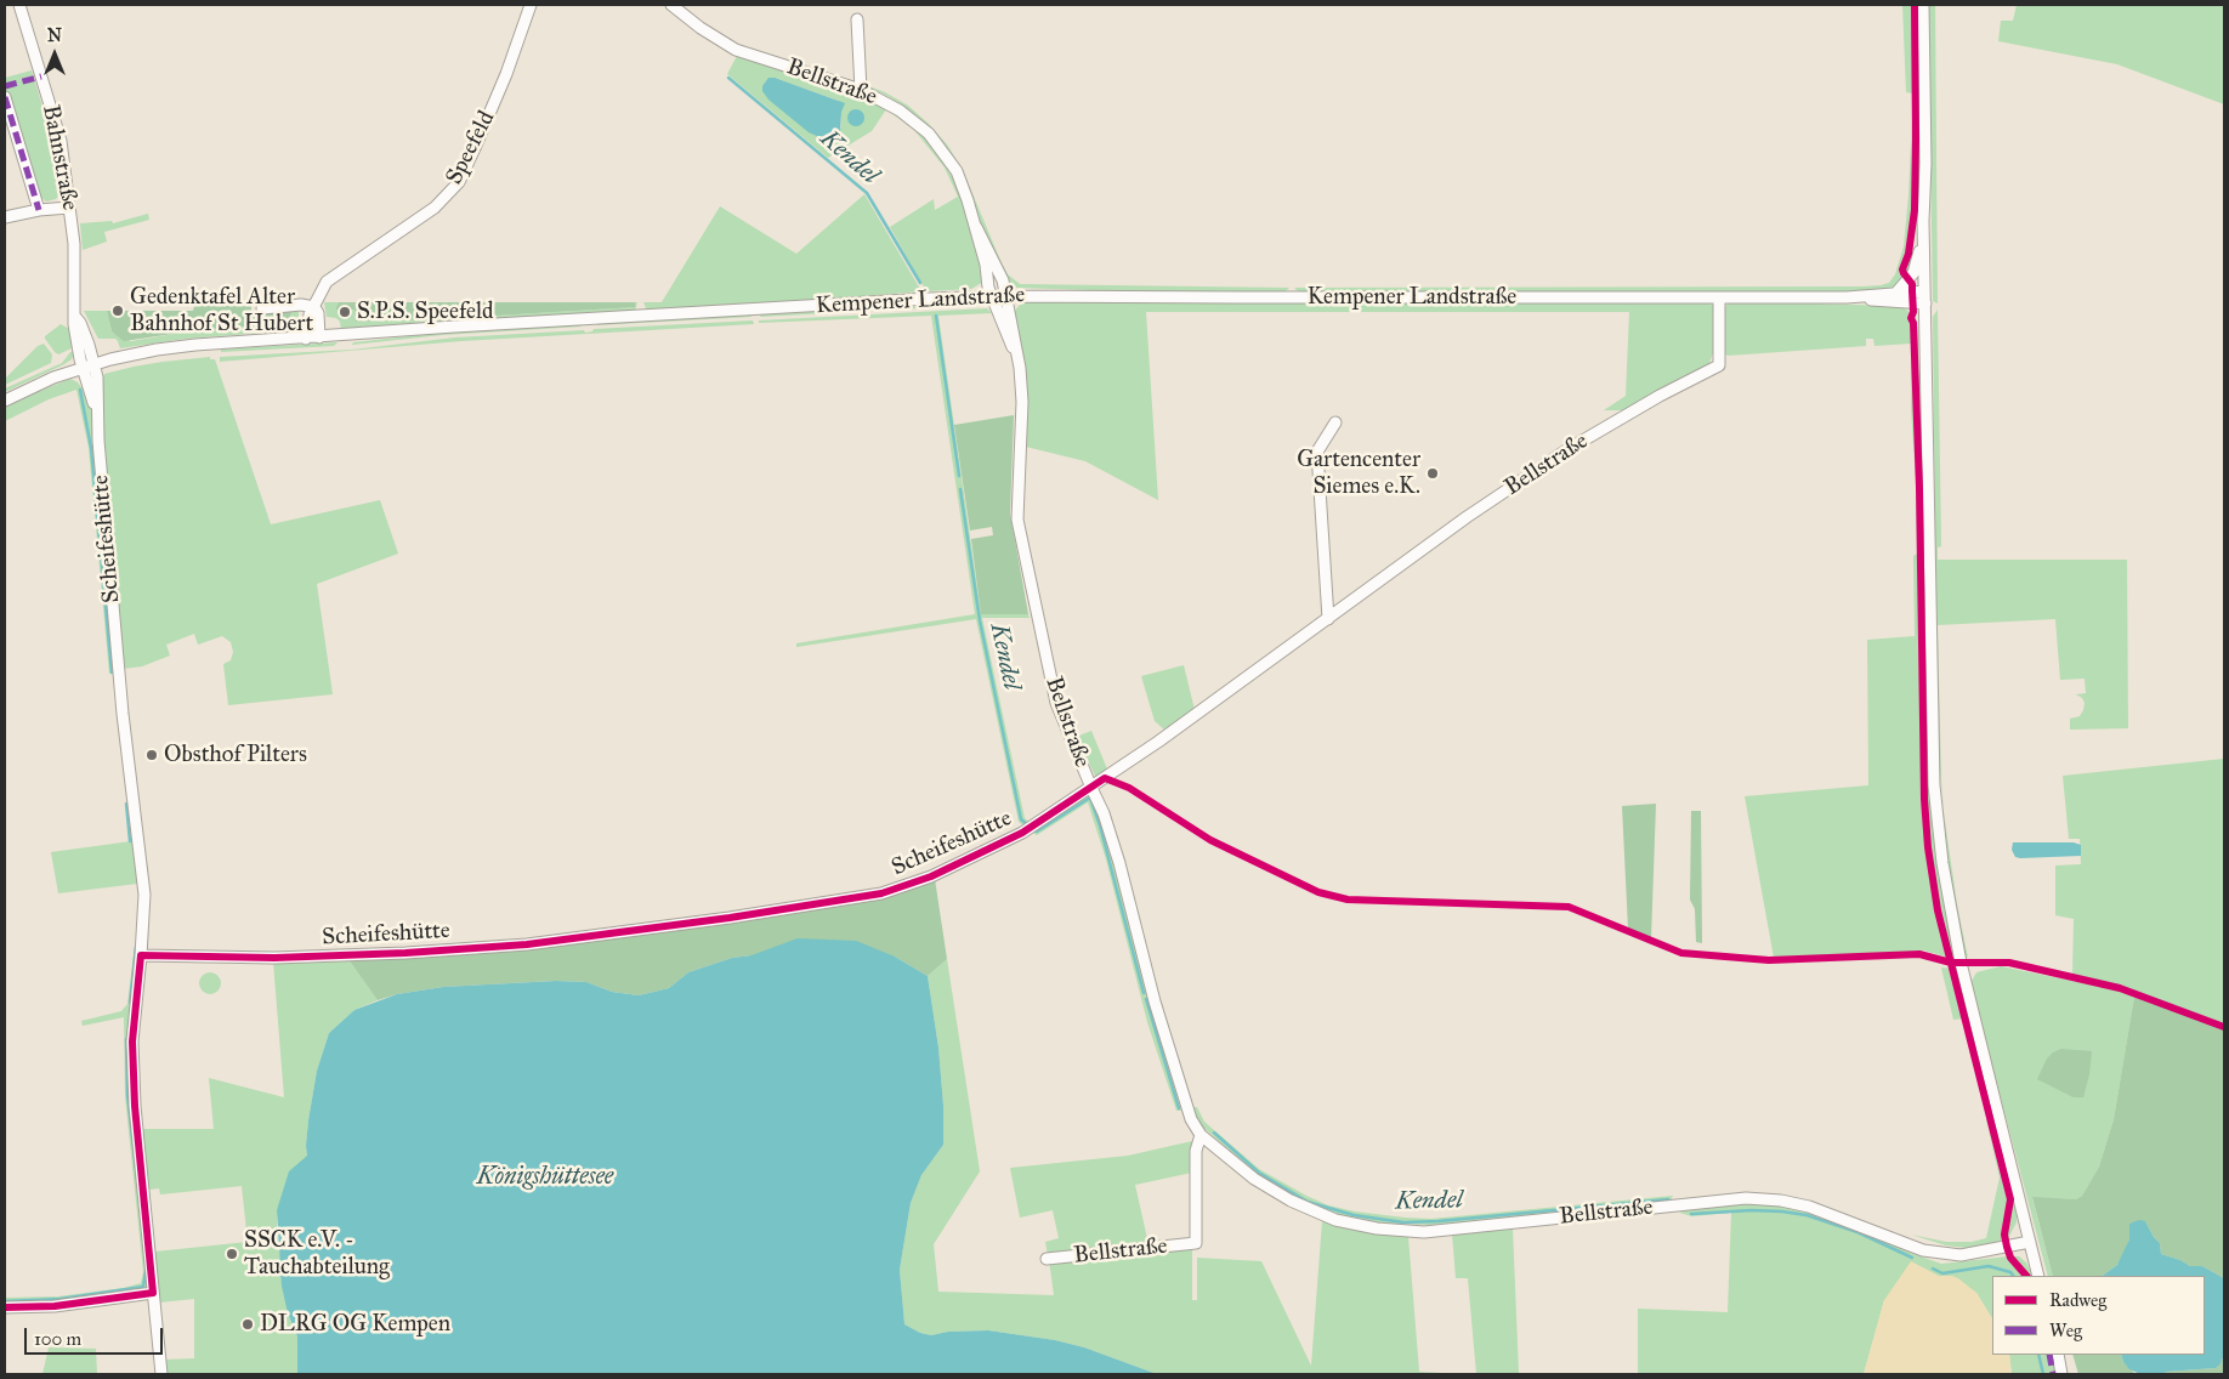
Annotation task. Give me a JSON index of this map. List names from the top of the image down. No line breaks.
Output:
{"streets":{"street":["Bellstraße","Speefeld","Bahnstraße","Kempener Landstraße","Scheifeshütte"]},"crossings":[["Bellstraße","Kempener Landstraße"],["Bellstraße","Scheifeshütte"],["Speefeld","Kempener Landstraße"],["Bahnstraße","Kempener Landstraße"],["Bahnstraße","Scheifeshütte"],["Kempener Landstraße","Scheifeshütte"]],"water":["Kendel","Königshüttesee"],"places":["Gedenktafel Alter Bahnhof St Hubert","S.P.S. Speefeld","Gartencenter Siemes e.K.","Obsthof Pilters","SSCK e.V. - Tauchabteilung","DLRG OG Kempen"],"legend":["Radweg","Weg"],"scale_bar":"100 m","north":"top"}
